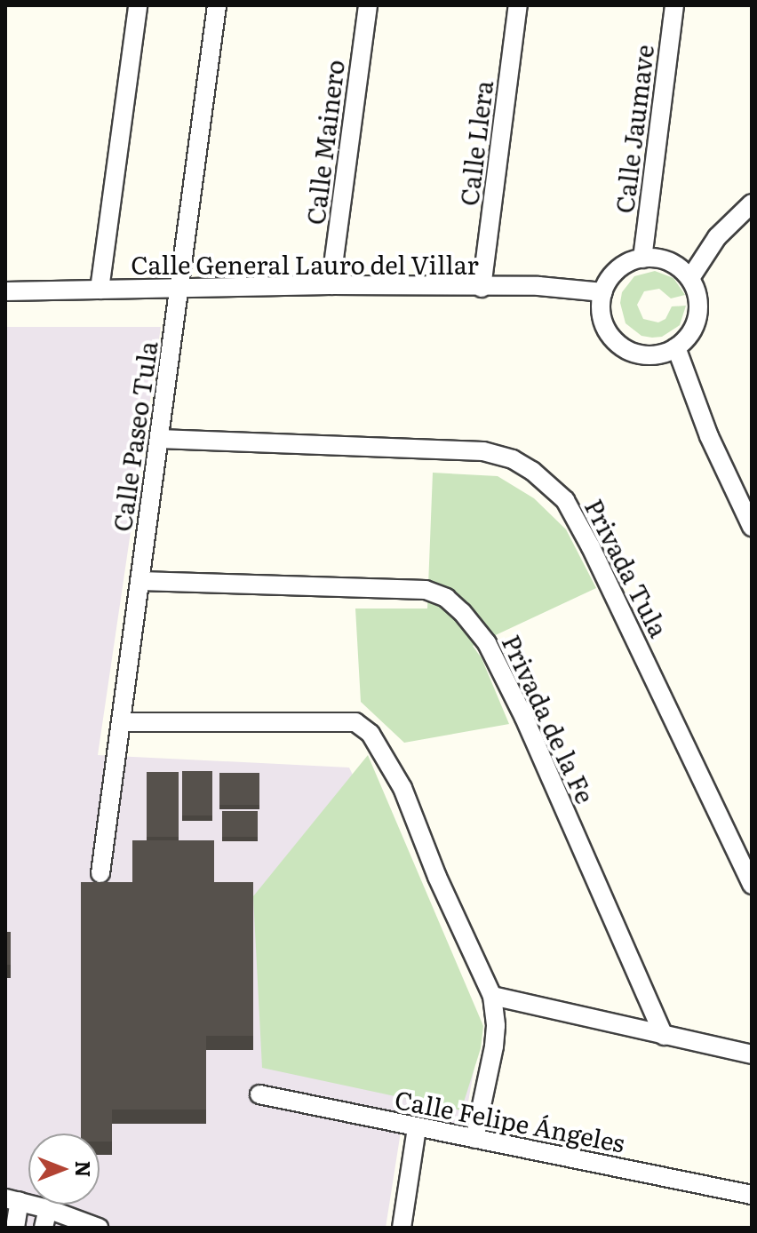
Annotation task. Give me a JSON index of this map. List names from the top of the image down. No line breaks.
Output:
{"streets":{"street":["Calle Jaumave","Calle Mainero","Calle Llera","Calle General Lauro del Villar","Calle Paseo Tula","Privada Tula","Privada de la Fe","Calle Felipe Ángeles"]},"crossings":[["Calle Jaumave","Calle General Lauro del Villar"],["Calle Mainero","Calle General Lauro del Villar"],["Calle Llera","Calle General Lauro del Villar"],["Calle General Lauro del Villar","Calle Paseo Tula"],["Calle Paseo Tula","Privada Tula"],["Calle Paseo Tula","Privada de la Fe"]],"north":"right"}
